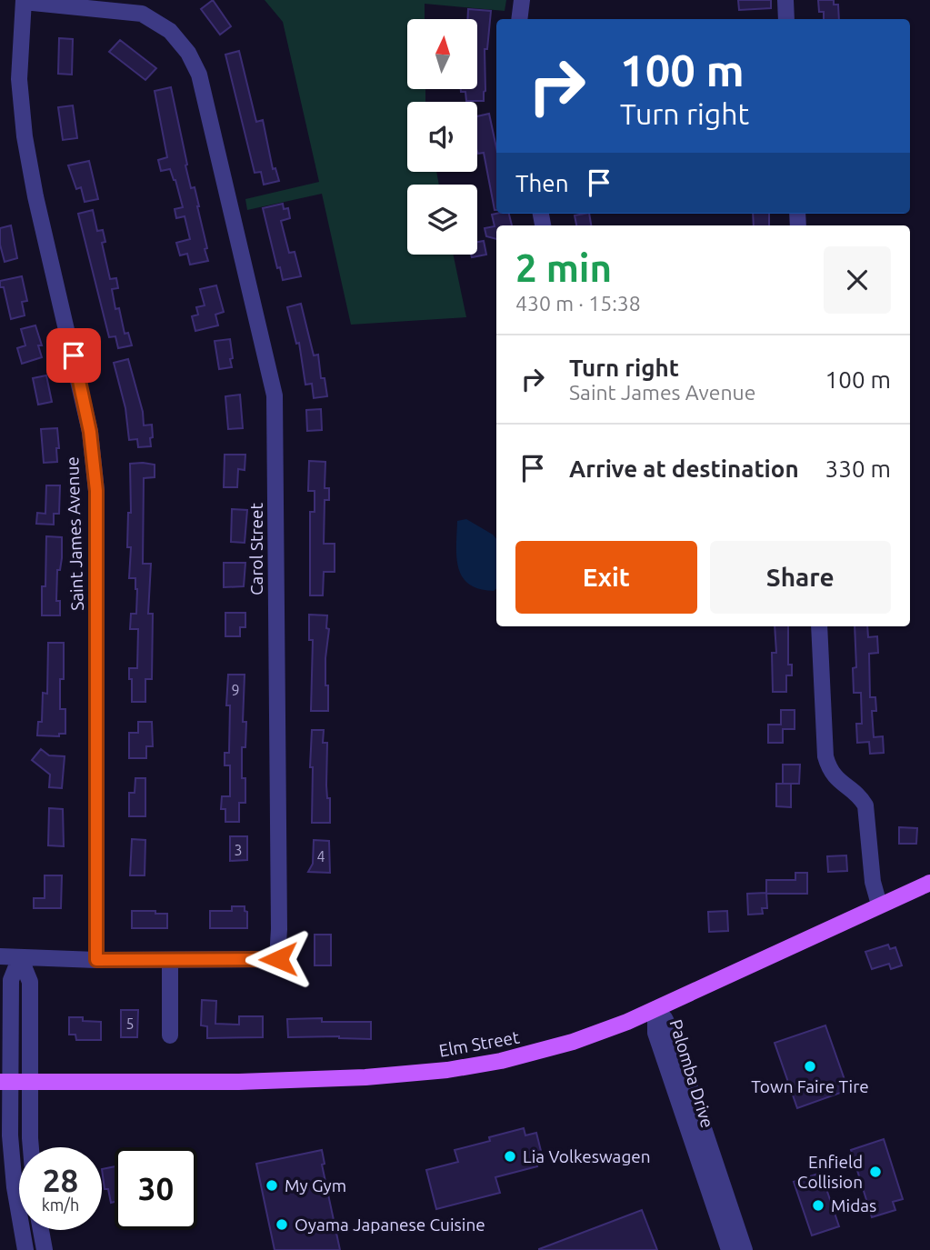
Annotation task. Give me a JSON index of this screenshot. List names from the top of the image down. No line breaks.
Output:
{"streets":{"main road":["Elm Street"],"street":["Saint James Avenue","Carol Street","Palomba Drive"]},"crossings":[["Saint James Avenue","Carol Street"],["Elm Street","Palomba Drive"]],"places":["Town Faire Tire","Lia Volkeswagen","Enfield Collision","My Gym","Midas","Oyama Japanese Cuisine"],"house_numbers":["9","3","4","5"],"north":"top","page":{"turn":["100 m","Turn right"],"then":"Then","heading":["2 min","430 m · 15:38"],"list":[{"name":"Turn right","note":"Saint James Avenue","value":"100 m"},{"name":"Arrive at destination","value":"330 m"}],"buttons":["Exit","Share"],"speed":"28 km/h","limit":"30"}}
